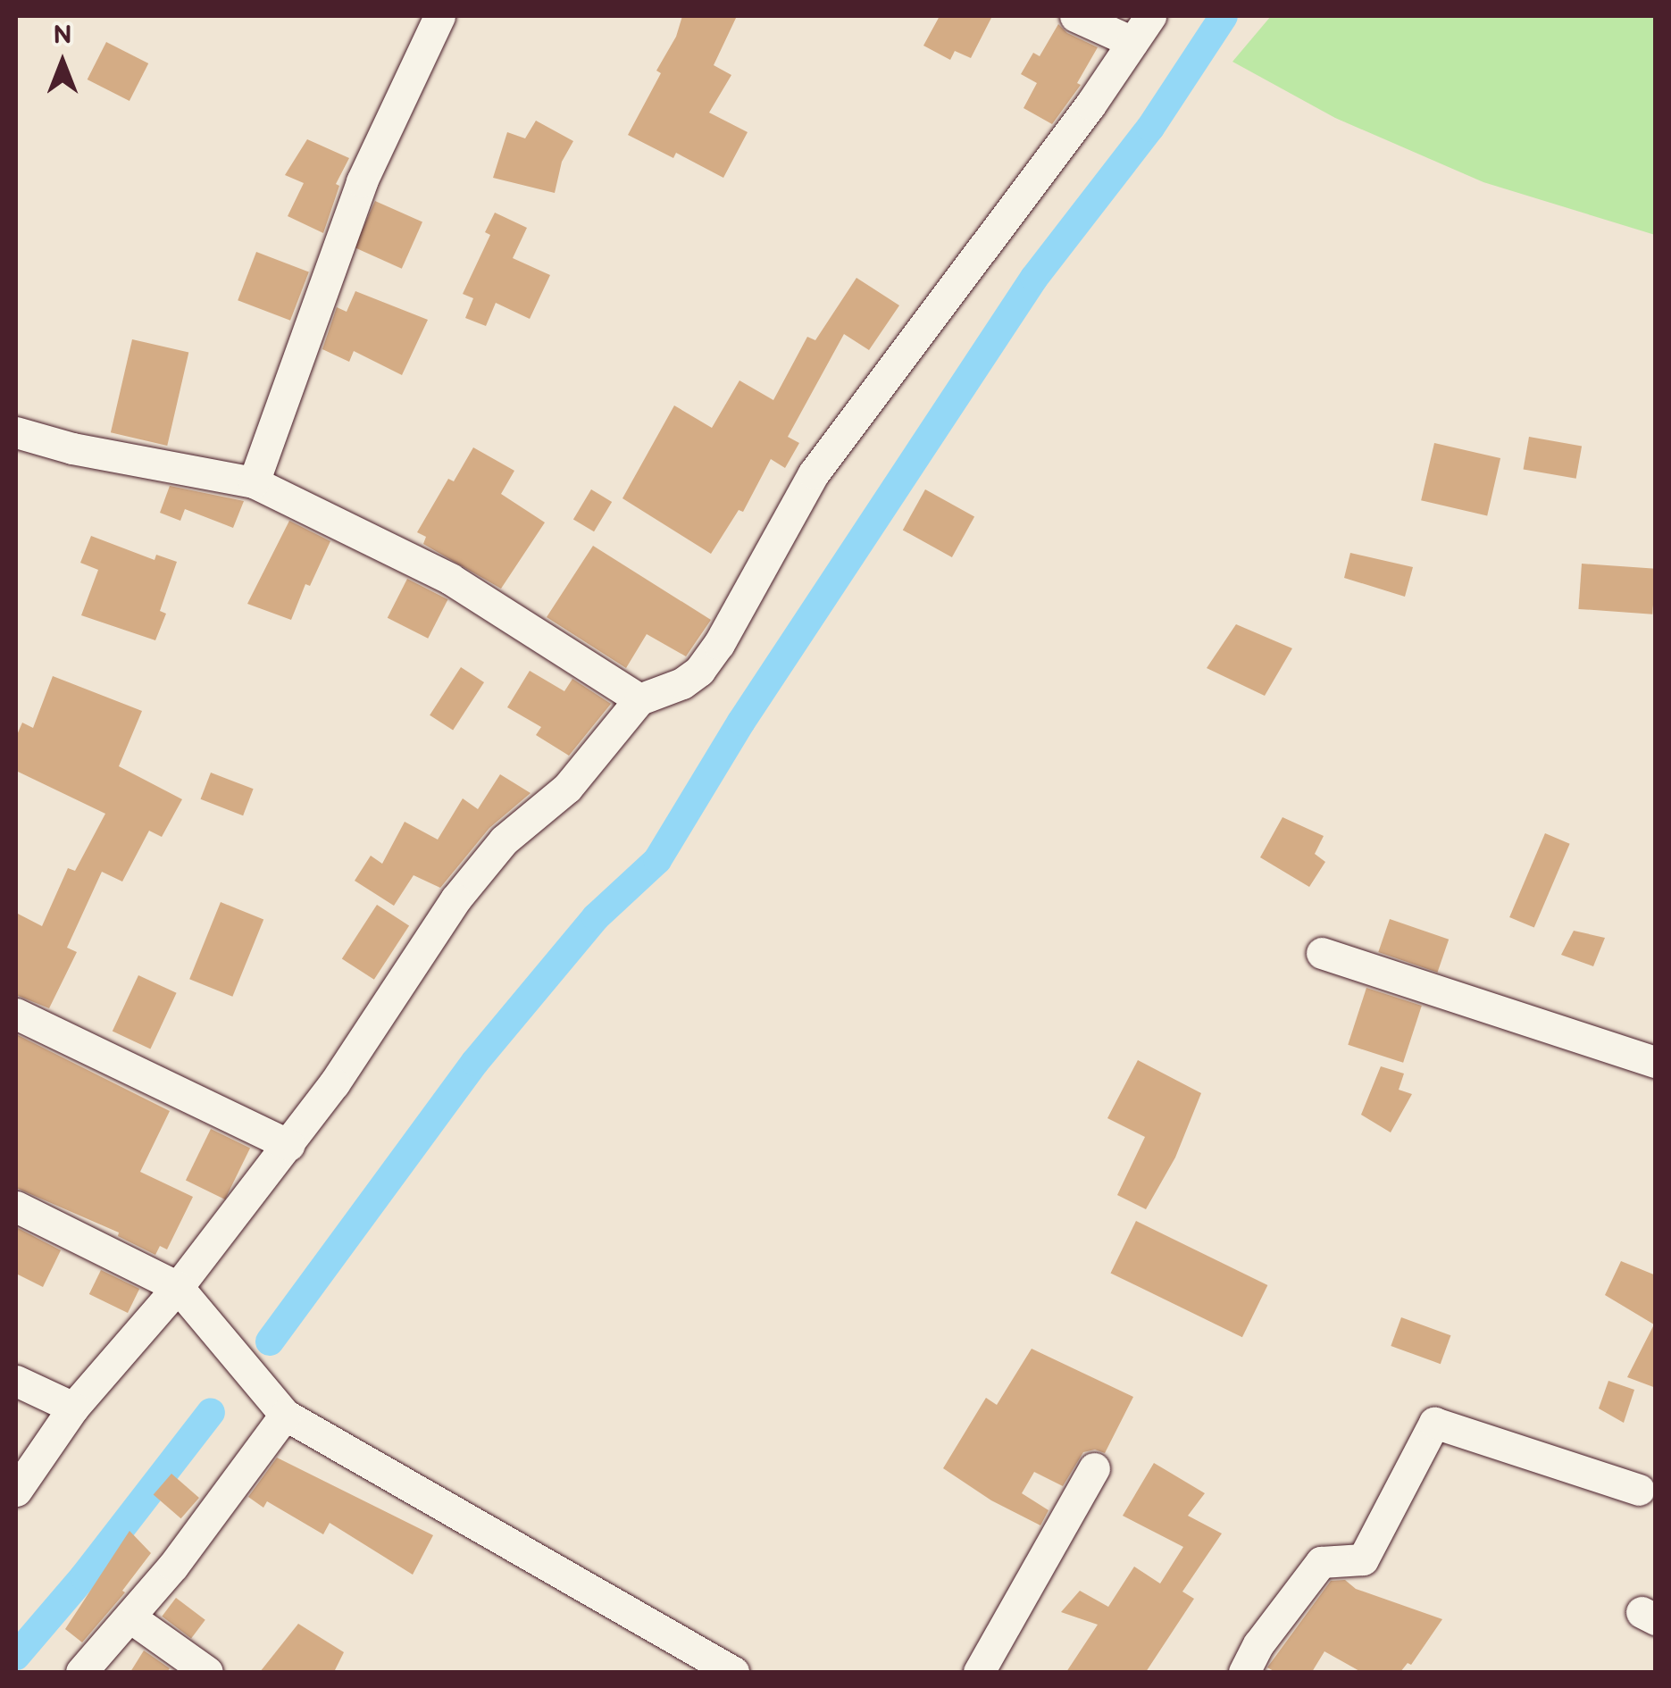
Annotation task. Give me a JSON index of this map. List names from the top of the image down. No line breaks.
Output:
{"north":"top"}
